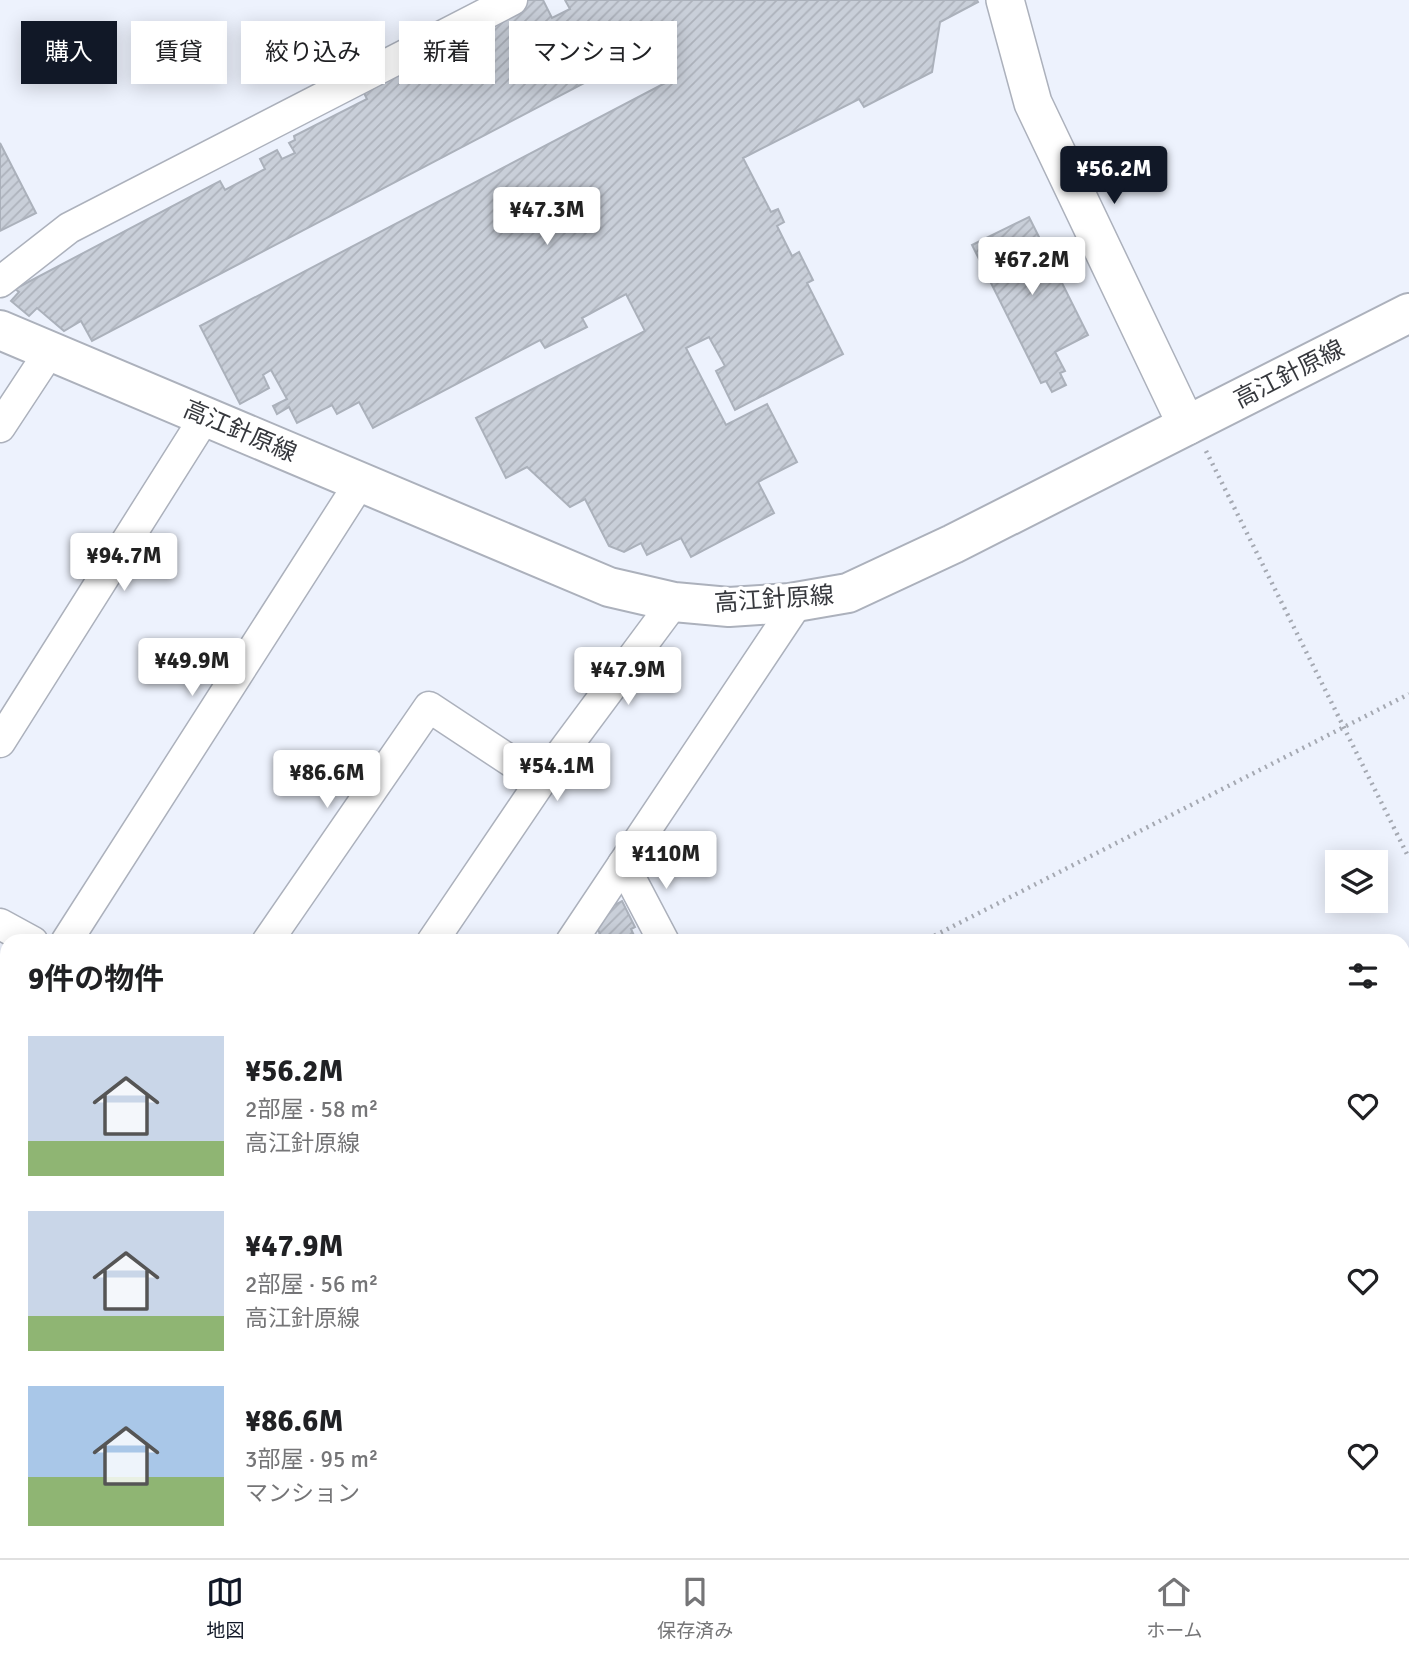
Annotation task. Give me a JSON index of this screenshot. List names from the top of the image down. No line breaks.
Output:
{"streets":{"main road":["高江針原線"]},"page":{"chip":["購入","賃貸","絞り込み","新着","マンション"],"price":["¥56.2M","¥47.3M","¥67.2M","¥94.7M","¥49.9M","¥47.9M","¥54.1M","¥86.6M","¥110M"],"heading":"9件の物件","list":[{"name":"¥56.2M","note":"2部屋 · 58 m² · 高江針原線"},{"name":"¥47.9M","note":"2部屋 · 56 m² · 高江針原線"},{"name":"¥86.6M","note":"3部屋 · 95 m² · マンション"}],"tabs":["地図","保存済み","ホーム"]}}
